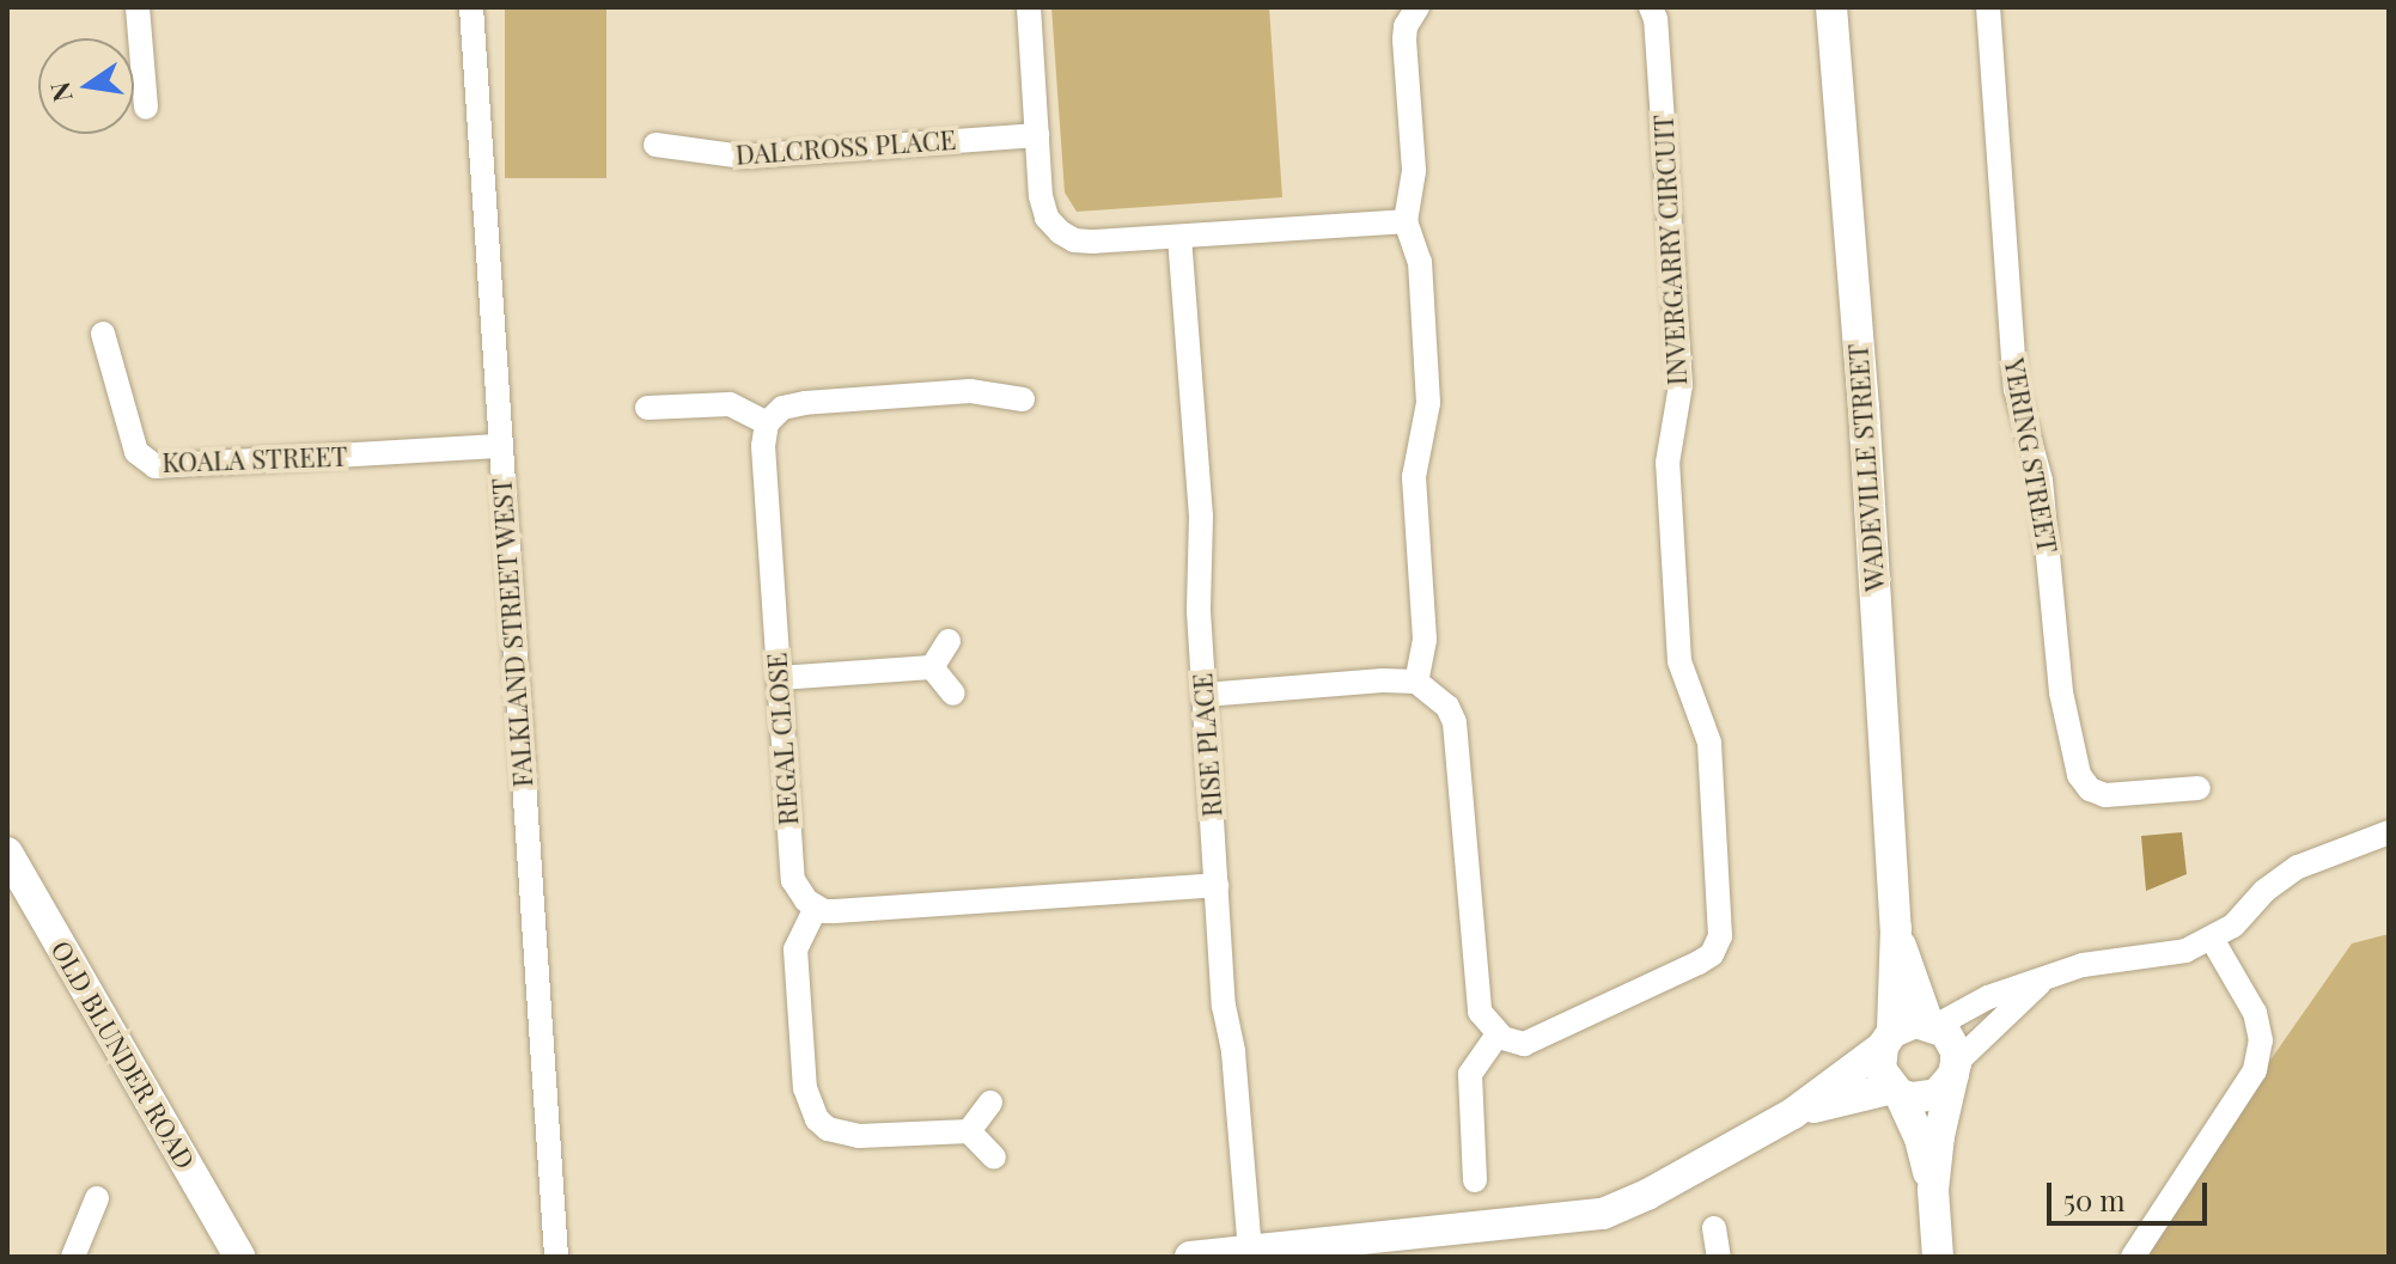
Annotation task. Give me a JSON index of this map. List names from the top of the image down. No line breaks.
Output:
{"streets":{"main road":["WADEVILLE STREET","OLD BLUNDER ROAD"],"street":["DALCROSS PLACE","INVERGARRY CIRCUIT","YERING STREET","KOALA STREET","FALKLAND STREET WEST","REGAL CLOSE","RISE PLACE"]},"crossings":[["KOALA STREET","FALKLAND STREET WEST"]],"scale_bar":"50 m","north":"left"}
